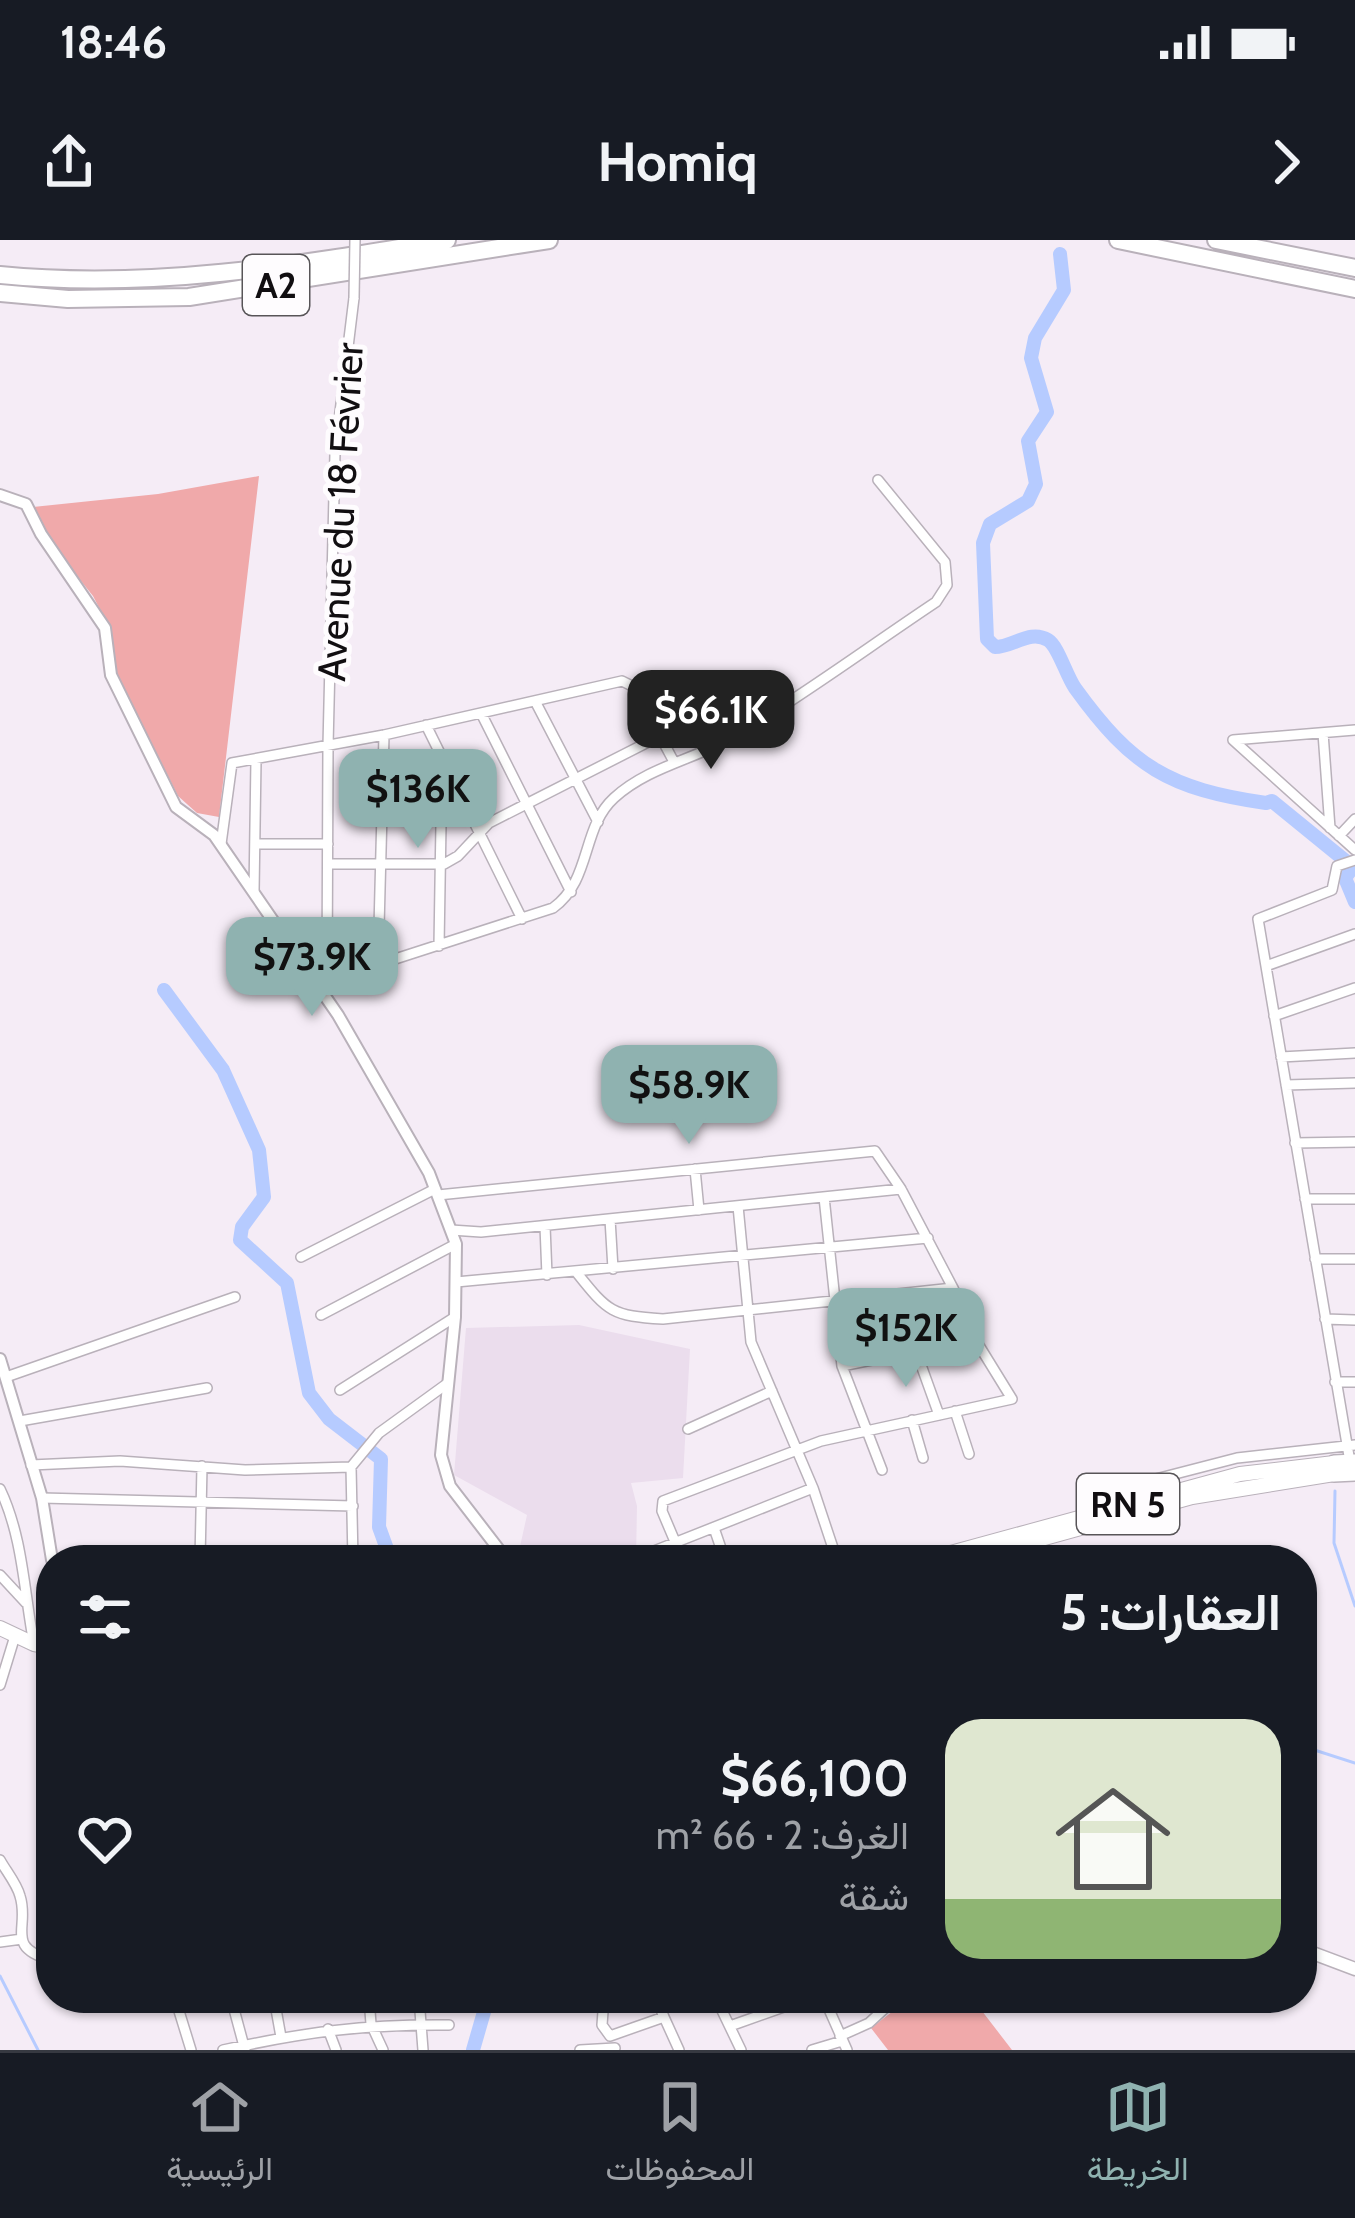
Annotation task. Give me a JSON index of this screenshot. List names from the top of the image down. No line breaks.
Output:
{"streets":{"highway":["A2"],"main road":["RN 5"],"street":["Avenue du 18 Février"]},"page":{"status":"18:46","header":"Homiq","price":["$66.1K","$136K","$73.9K","$58.9K","$152K"],"heading":"العقارات: 5","list":[{"name":"$66,100","note":"الغرف: 2 · 66 m² · شقة"}],"tabs":["الخريطة","المحفوظات","الرئيسية"]}}
